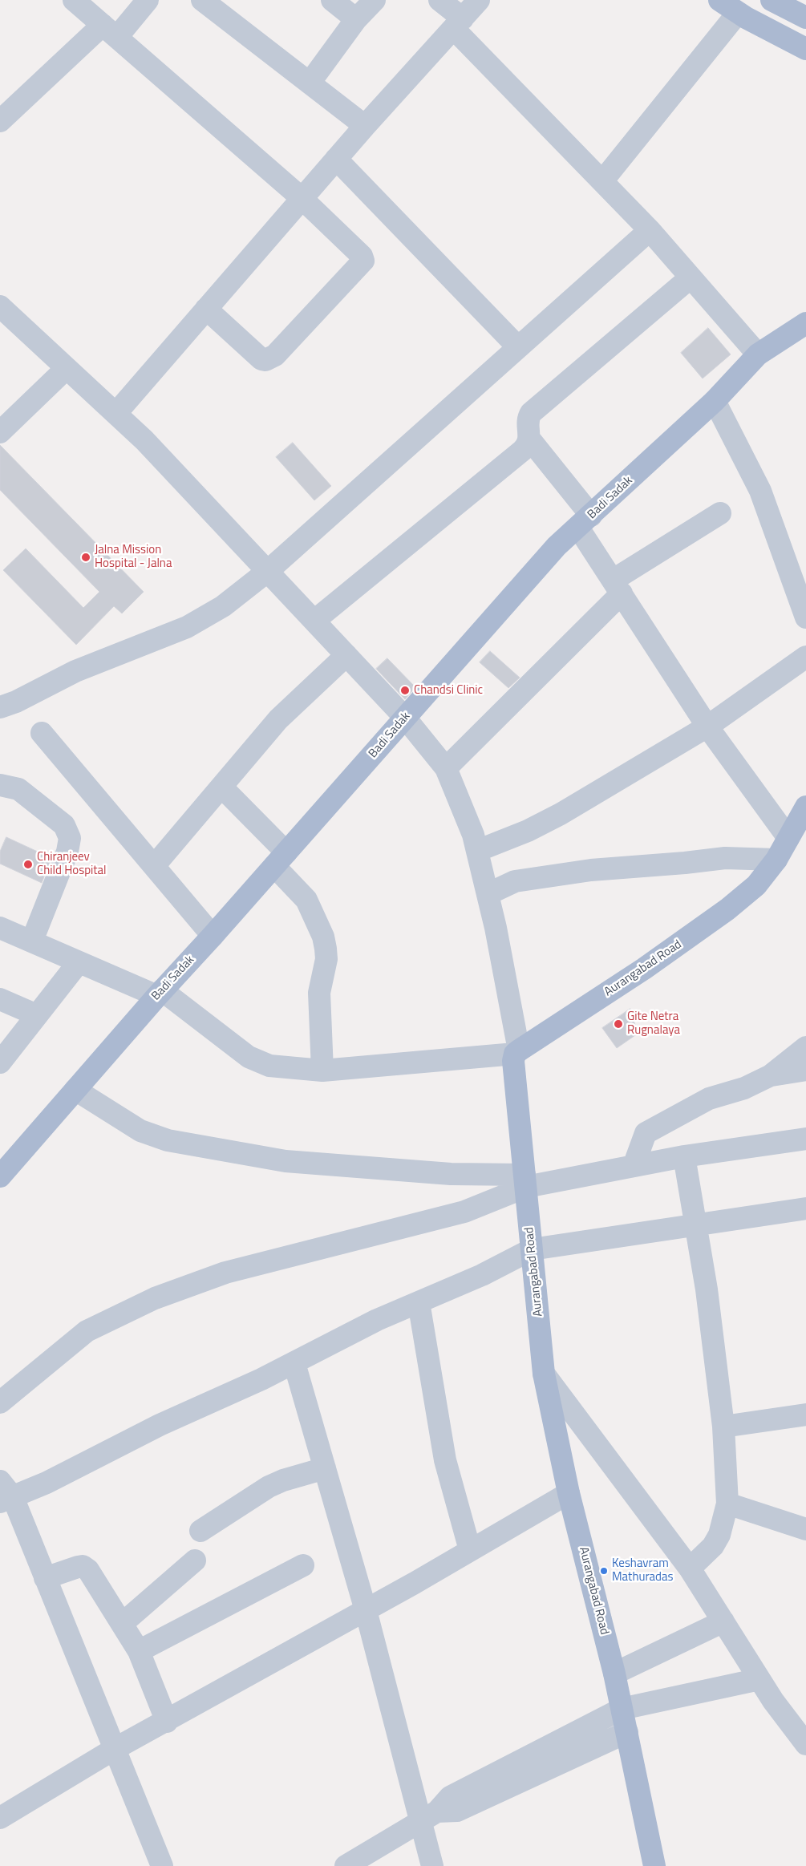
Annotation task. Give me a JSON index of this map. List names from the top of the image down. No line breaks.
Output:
{"streets":{"main road":["Badi Sadak","Aurangabad Road"]},"places":["Jalna Mission Hospital - Jalna","Chandsi Clinic","Chiranjeev Child Hospital","Gite Netra Rugnalaya","Keshavram Mathuradas"]}
